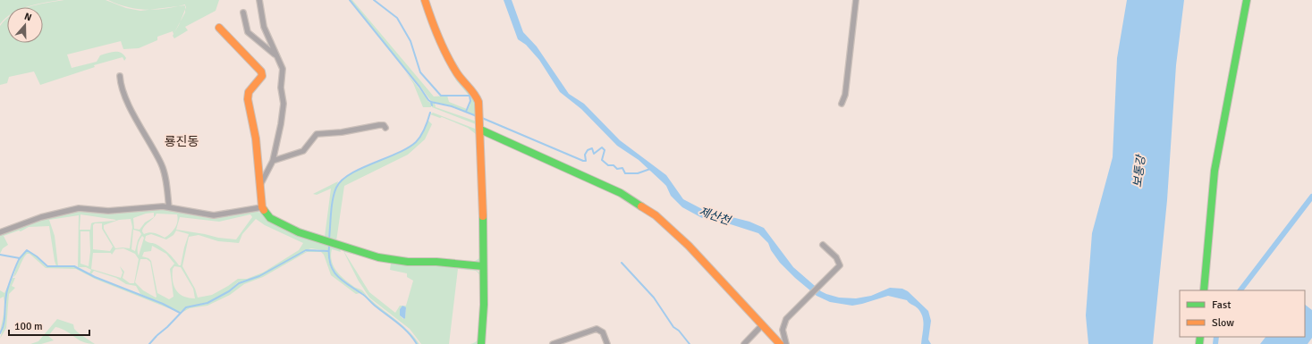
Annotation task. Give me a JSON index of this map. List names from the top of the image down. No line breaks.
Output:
{"districts":["룡진동"],"water":["보통강","제산천"],"legend":["Fast","Slow"],"scale_bar":"100 m","north":"top"}
